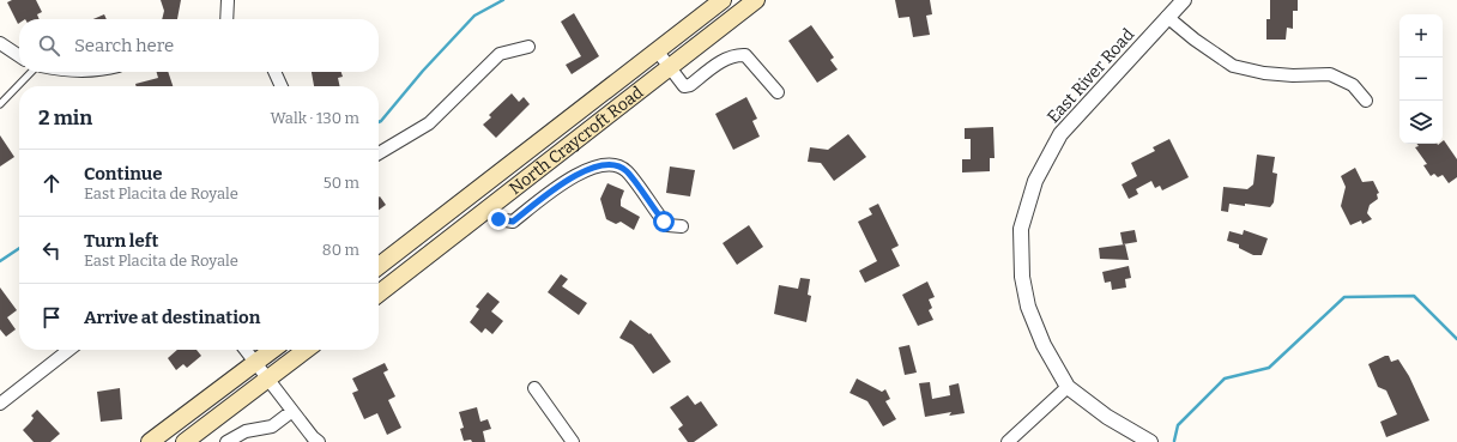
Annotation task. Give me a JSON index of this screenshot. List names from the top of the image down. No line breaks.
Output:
{"streets":{"main road":["North Craycroft Road"],"street":["East River Road"]},"page":{"map_buttons":["+","−"],"search":"Search here","heading":["2 min","Walk · 130 m"],"list":[["Continue","East Placita de Royale","50 m"],["Turn left","East Placita de Royale","80 m"],"Arrive at destination"]}}
